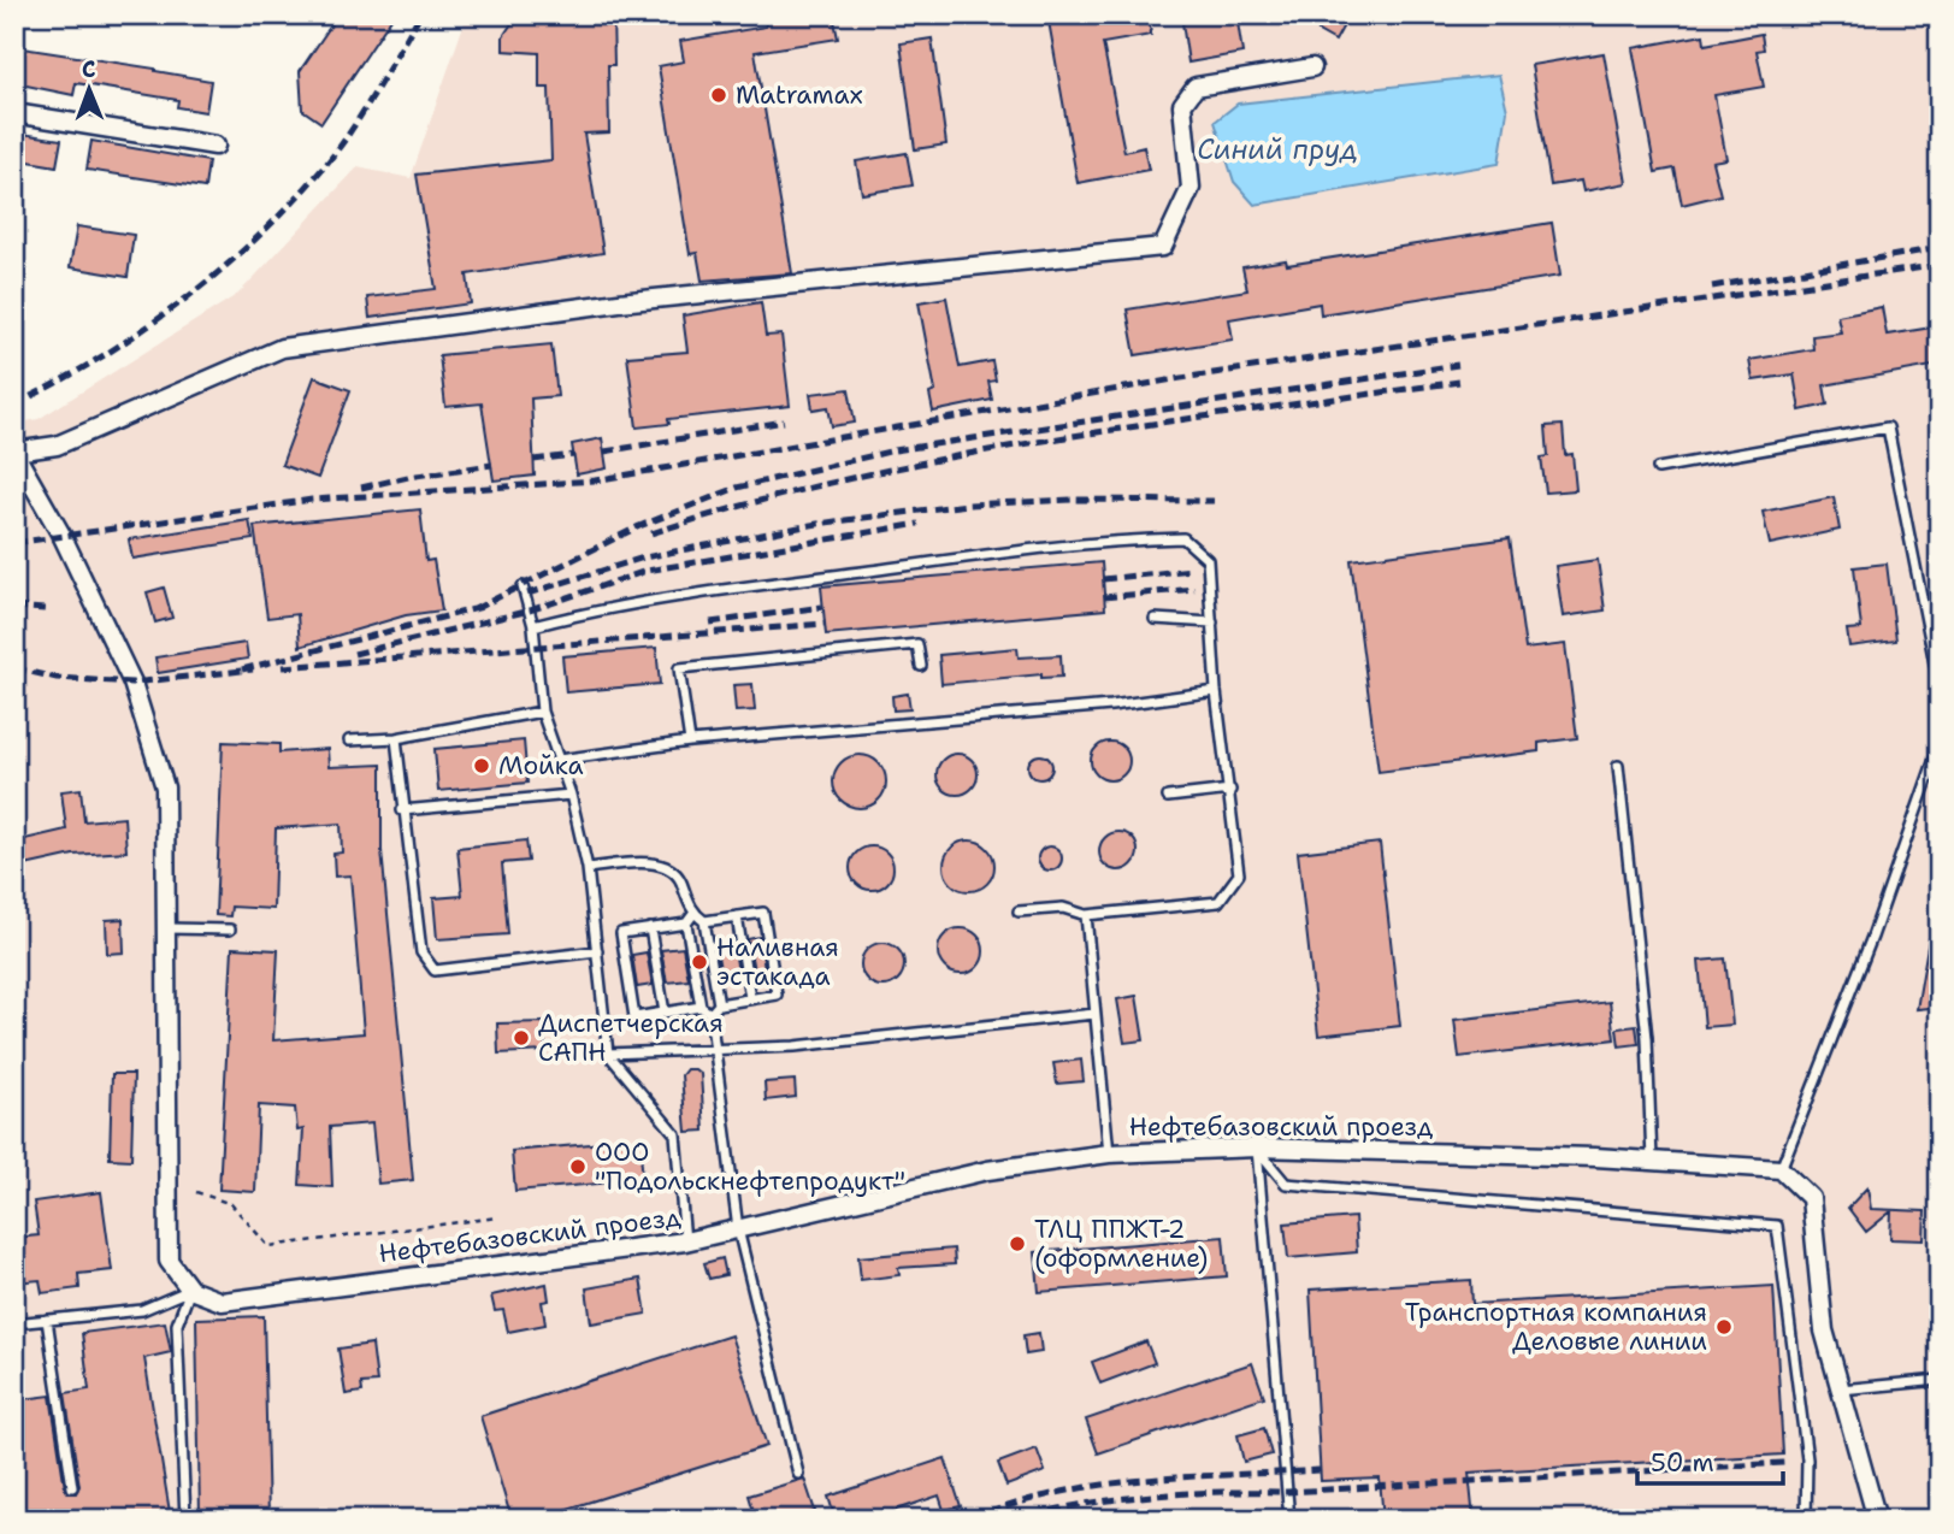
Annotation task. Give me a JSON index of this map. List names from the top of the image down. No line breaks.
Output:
{"streets":{"street":["Нефтебазовский проезд"]},"water":["Синий пруд"],"places":["Matramax","Мойка","Наливная эстакада","Диспетчерская САПН","ООО \"Подольскнефтепродукт\"","ТЛЦ ППЖТ-2 (оформление)","Транспортная компания Деловые линии"],"scale_bar":"50 m","north":"top"}
